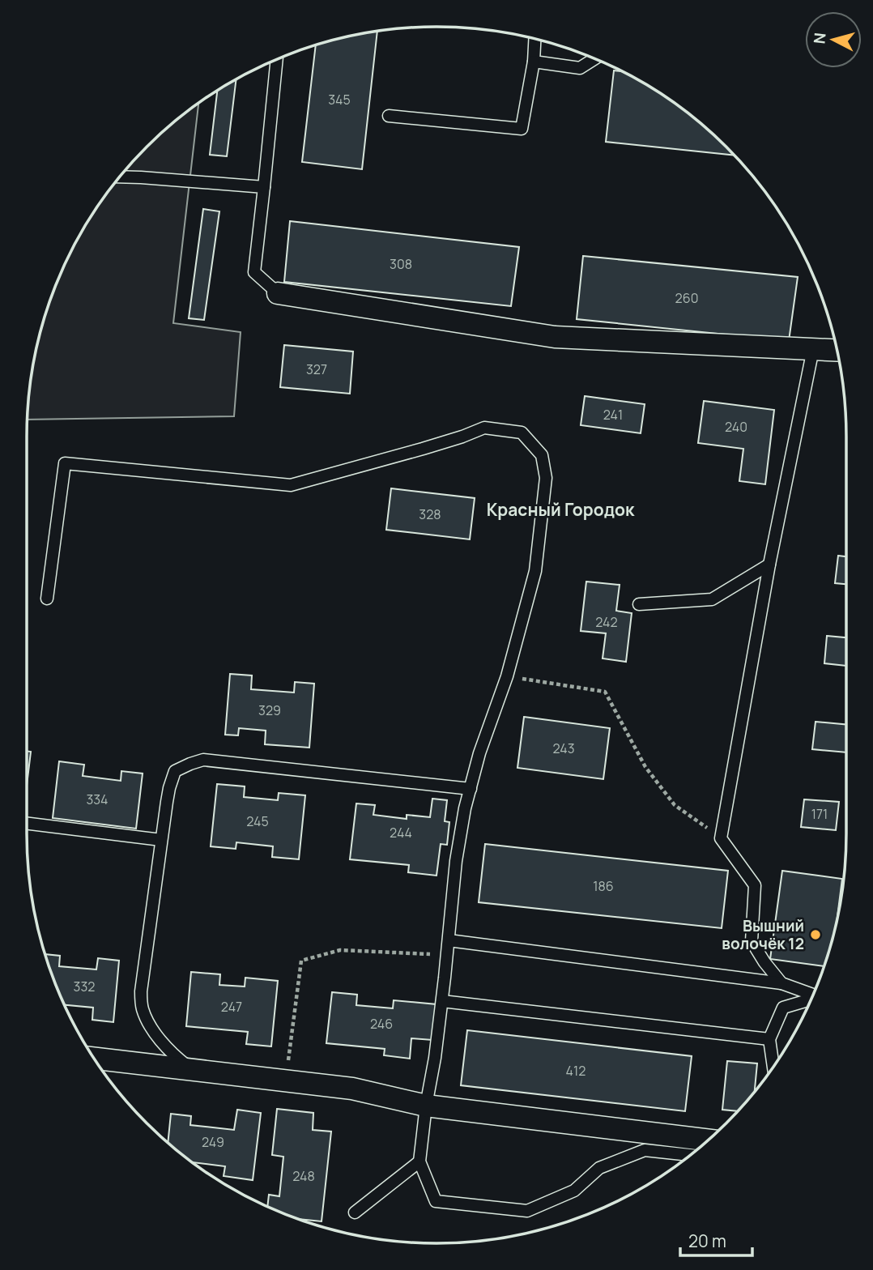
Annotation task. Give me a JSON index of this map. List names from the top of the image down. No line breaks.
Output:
{"districts":["Красный Городок"],"places":["Вышний волочёк 12"],"house_numbers":["345","308","260","327","241","240","328","242","329","243","334","171","245","244","186","332","247","246","412","249","248"],"scale_bar":"20 m","north":"left"}
